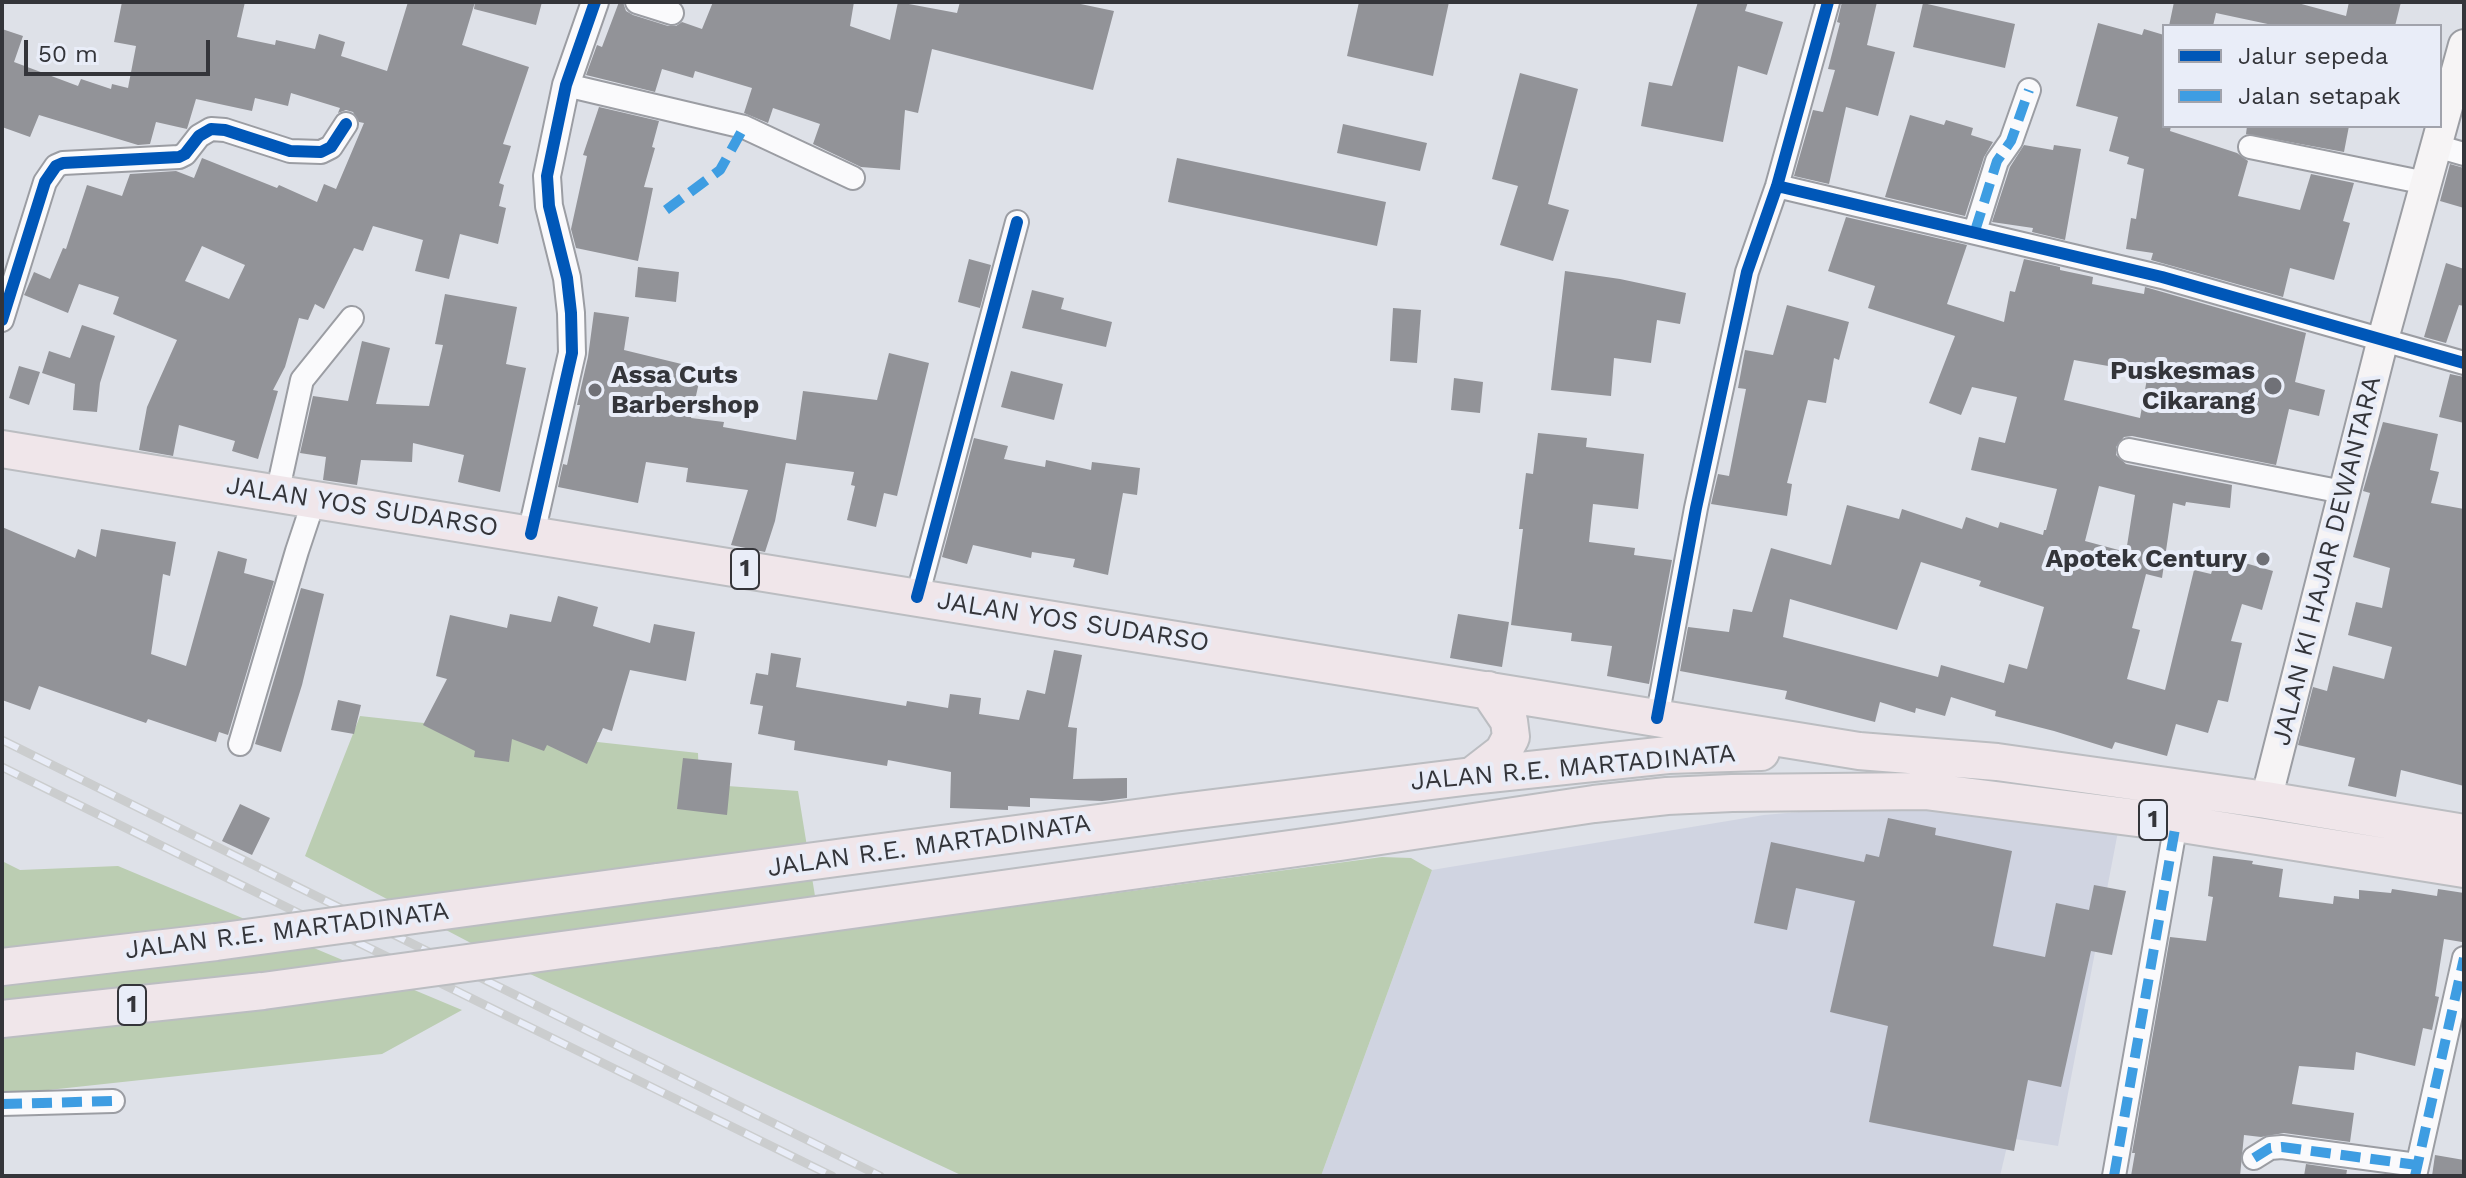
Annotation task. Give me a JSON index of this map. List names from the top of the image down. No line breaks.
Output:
{"streets":{"highway":["JALAN YOS SUDARSO","1","JALAN R.E. MARTADINATA"],"main road":["JALAN KI HAJAR DEWANTARA"]},"crossings":[["JALAN YOS SUDARSO","1"],["JALAN YOS SUDARSO","JALAN R.E. MARTADINATA"],["JALAN KI HAJAR DEWANTARA","1"],["1","JALAN R.E. MARTADINATA"]],"places":["Puskesmas Cikarang","Assa Cuts Barbershop","Apotek Century"],"legend":["Jalur sepeda","Jalan setapak"],"scale_bar":"50 m"}
